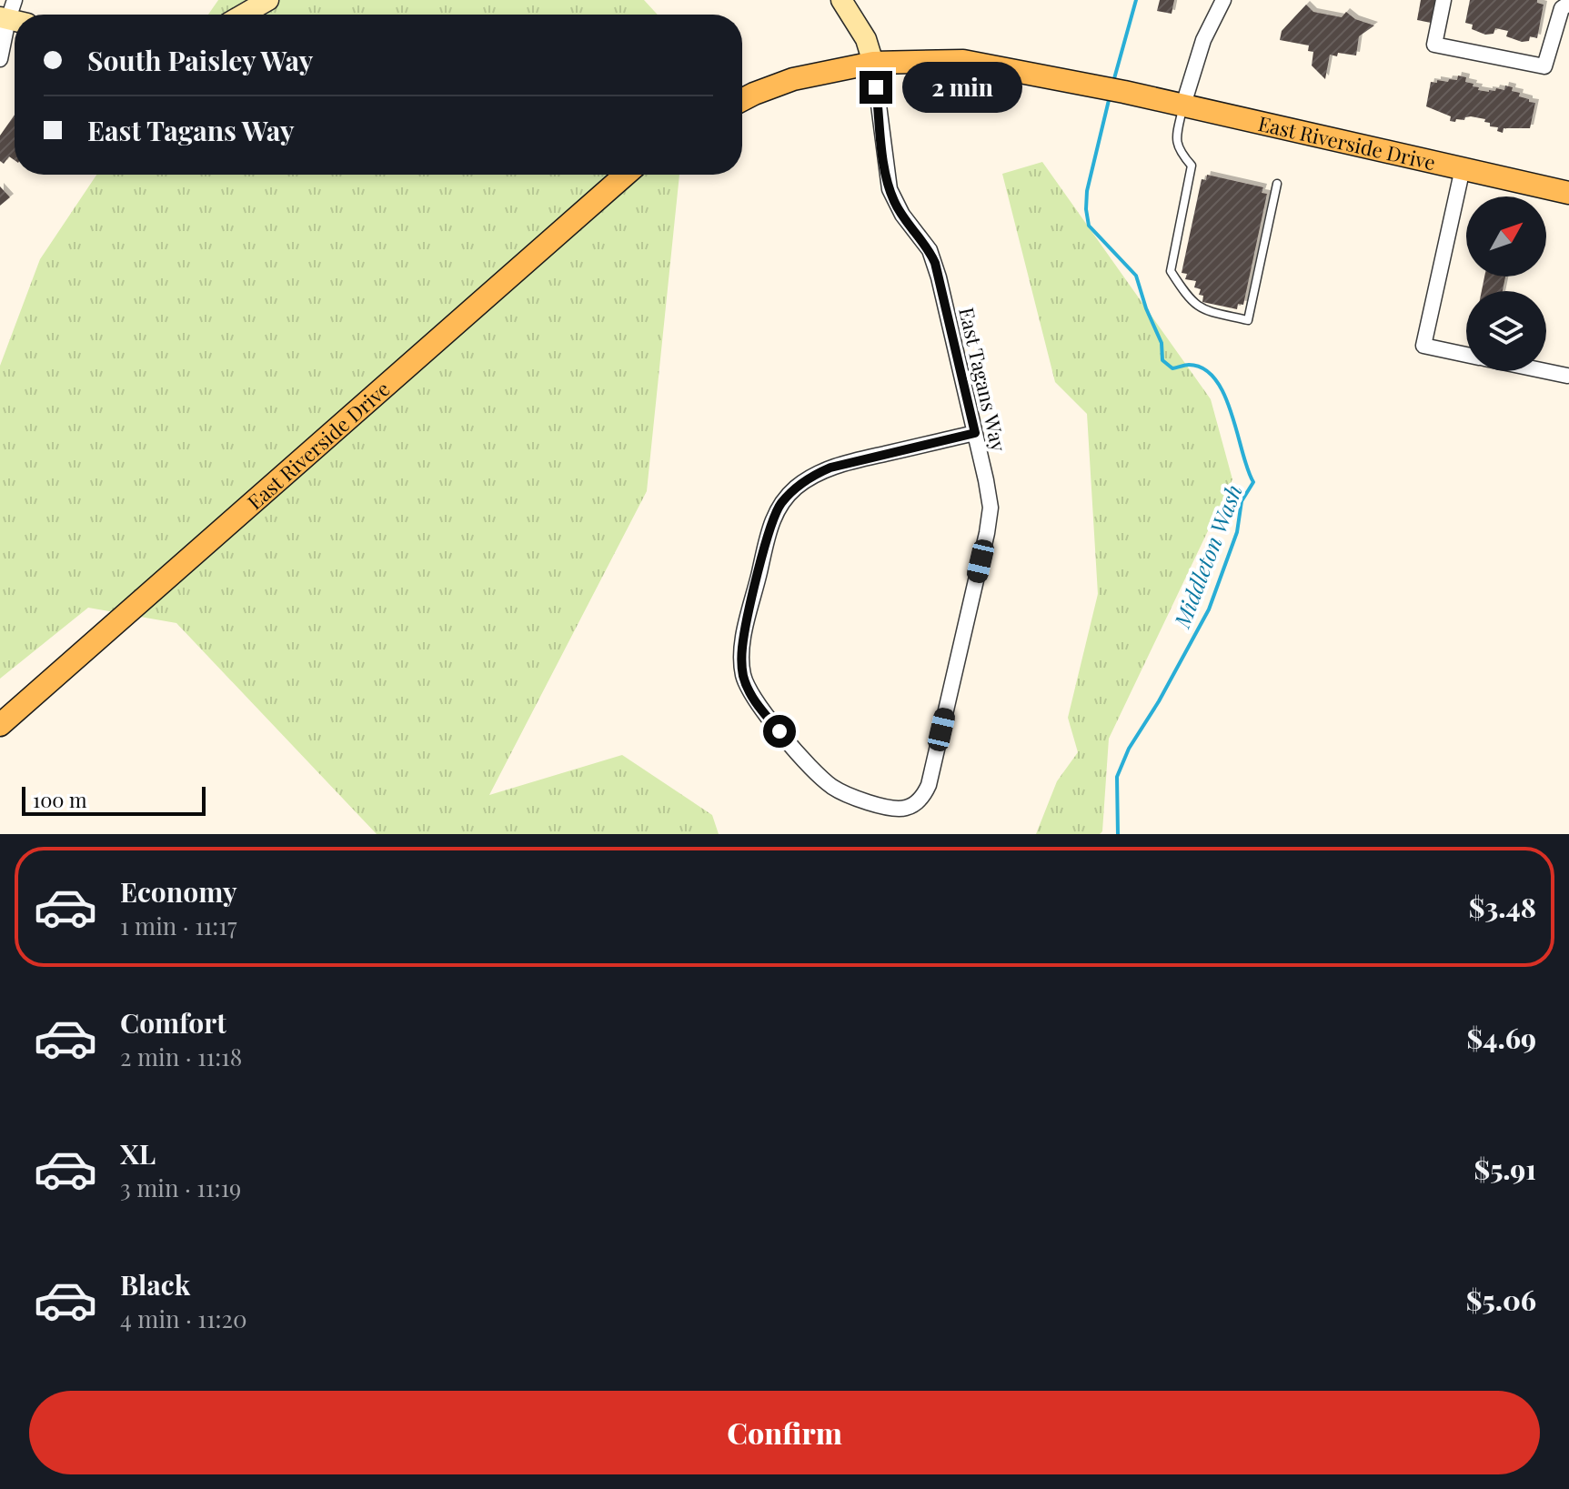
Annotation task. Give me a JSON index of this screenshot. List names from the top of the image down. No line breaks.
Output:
{"streets":{"main road":["East Riverside Drive"],"street":["East Tagans Way"]},"crossings":[["East Riverside Drive","East Tagans Way"]],"water":["Middleton Wash"],"scale_bar":"100 m","north":"top right","page":{"banner":["South Paisley Way","East Tagans Way"],"bubble":"2 min","scale":"100 m","list":[{"name":"Economy","note":"1 min · 11:17","value":"$3.48"},{"name":"Comfort","note":"2 min · 11:18","value":"$4.69"},{"name":"XL","note":"3 min · 11:19","value":"$5.91"},{"name":"Black","note":"4 min · 11:20","value":"$5.06"}],"buttons":"Confirm"}}
